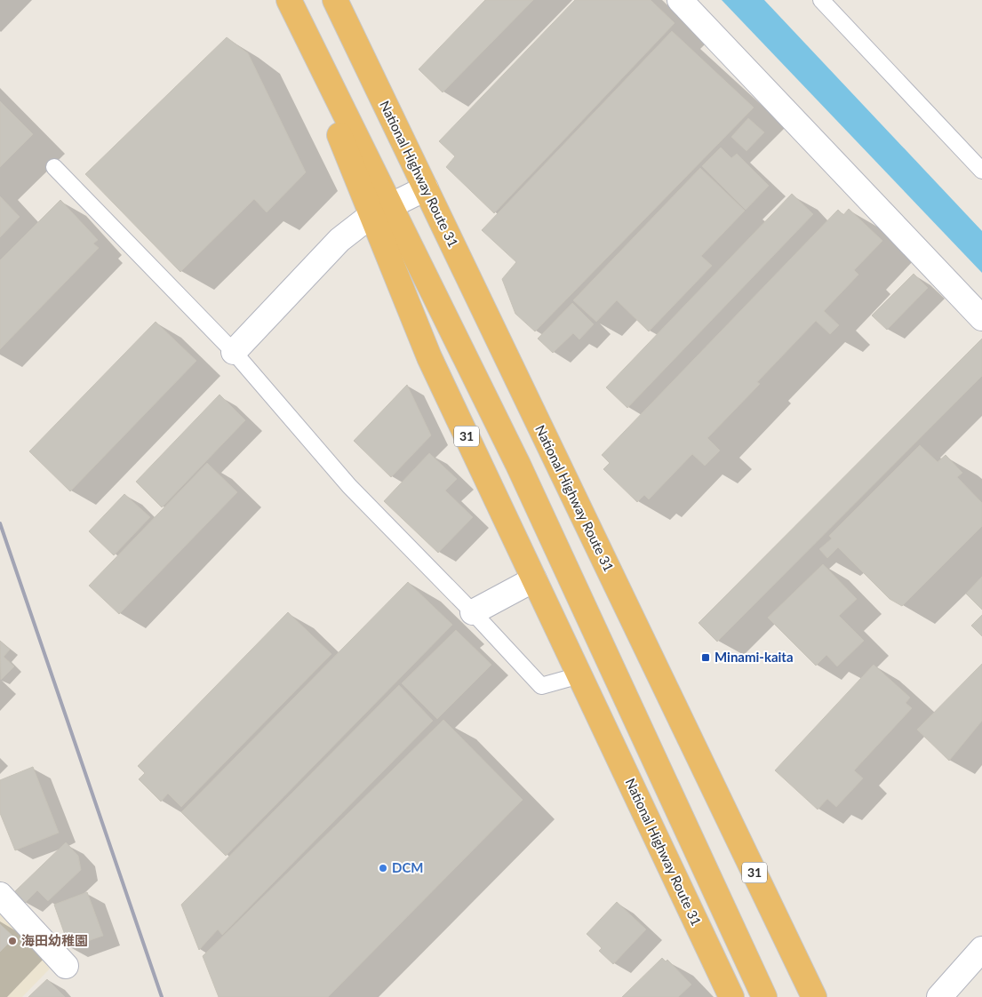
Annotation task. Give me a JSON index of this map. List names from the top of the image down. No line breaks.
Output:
{"streets":{"highway":["National Highway Route 31","31"]},"places":{"transit":["Minami-kaita"],"other":["DCM","海田幼稚園"]}}
